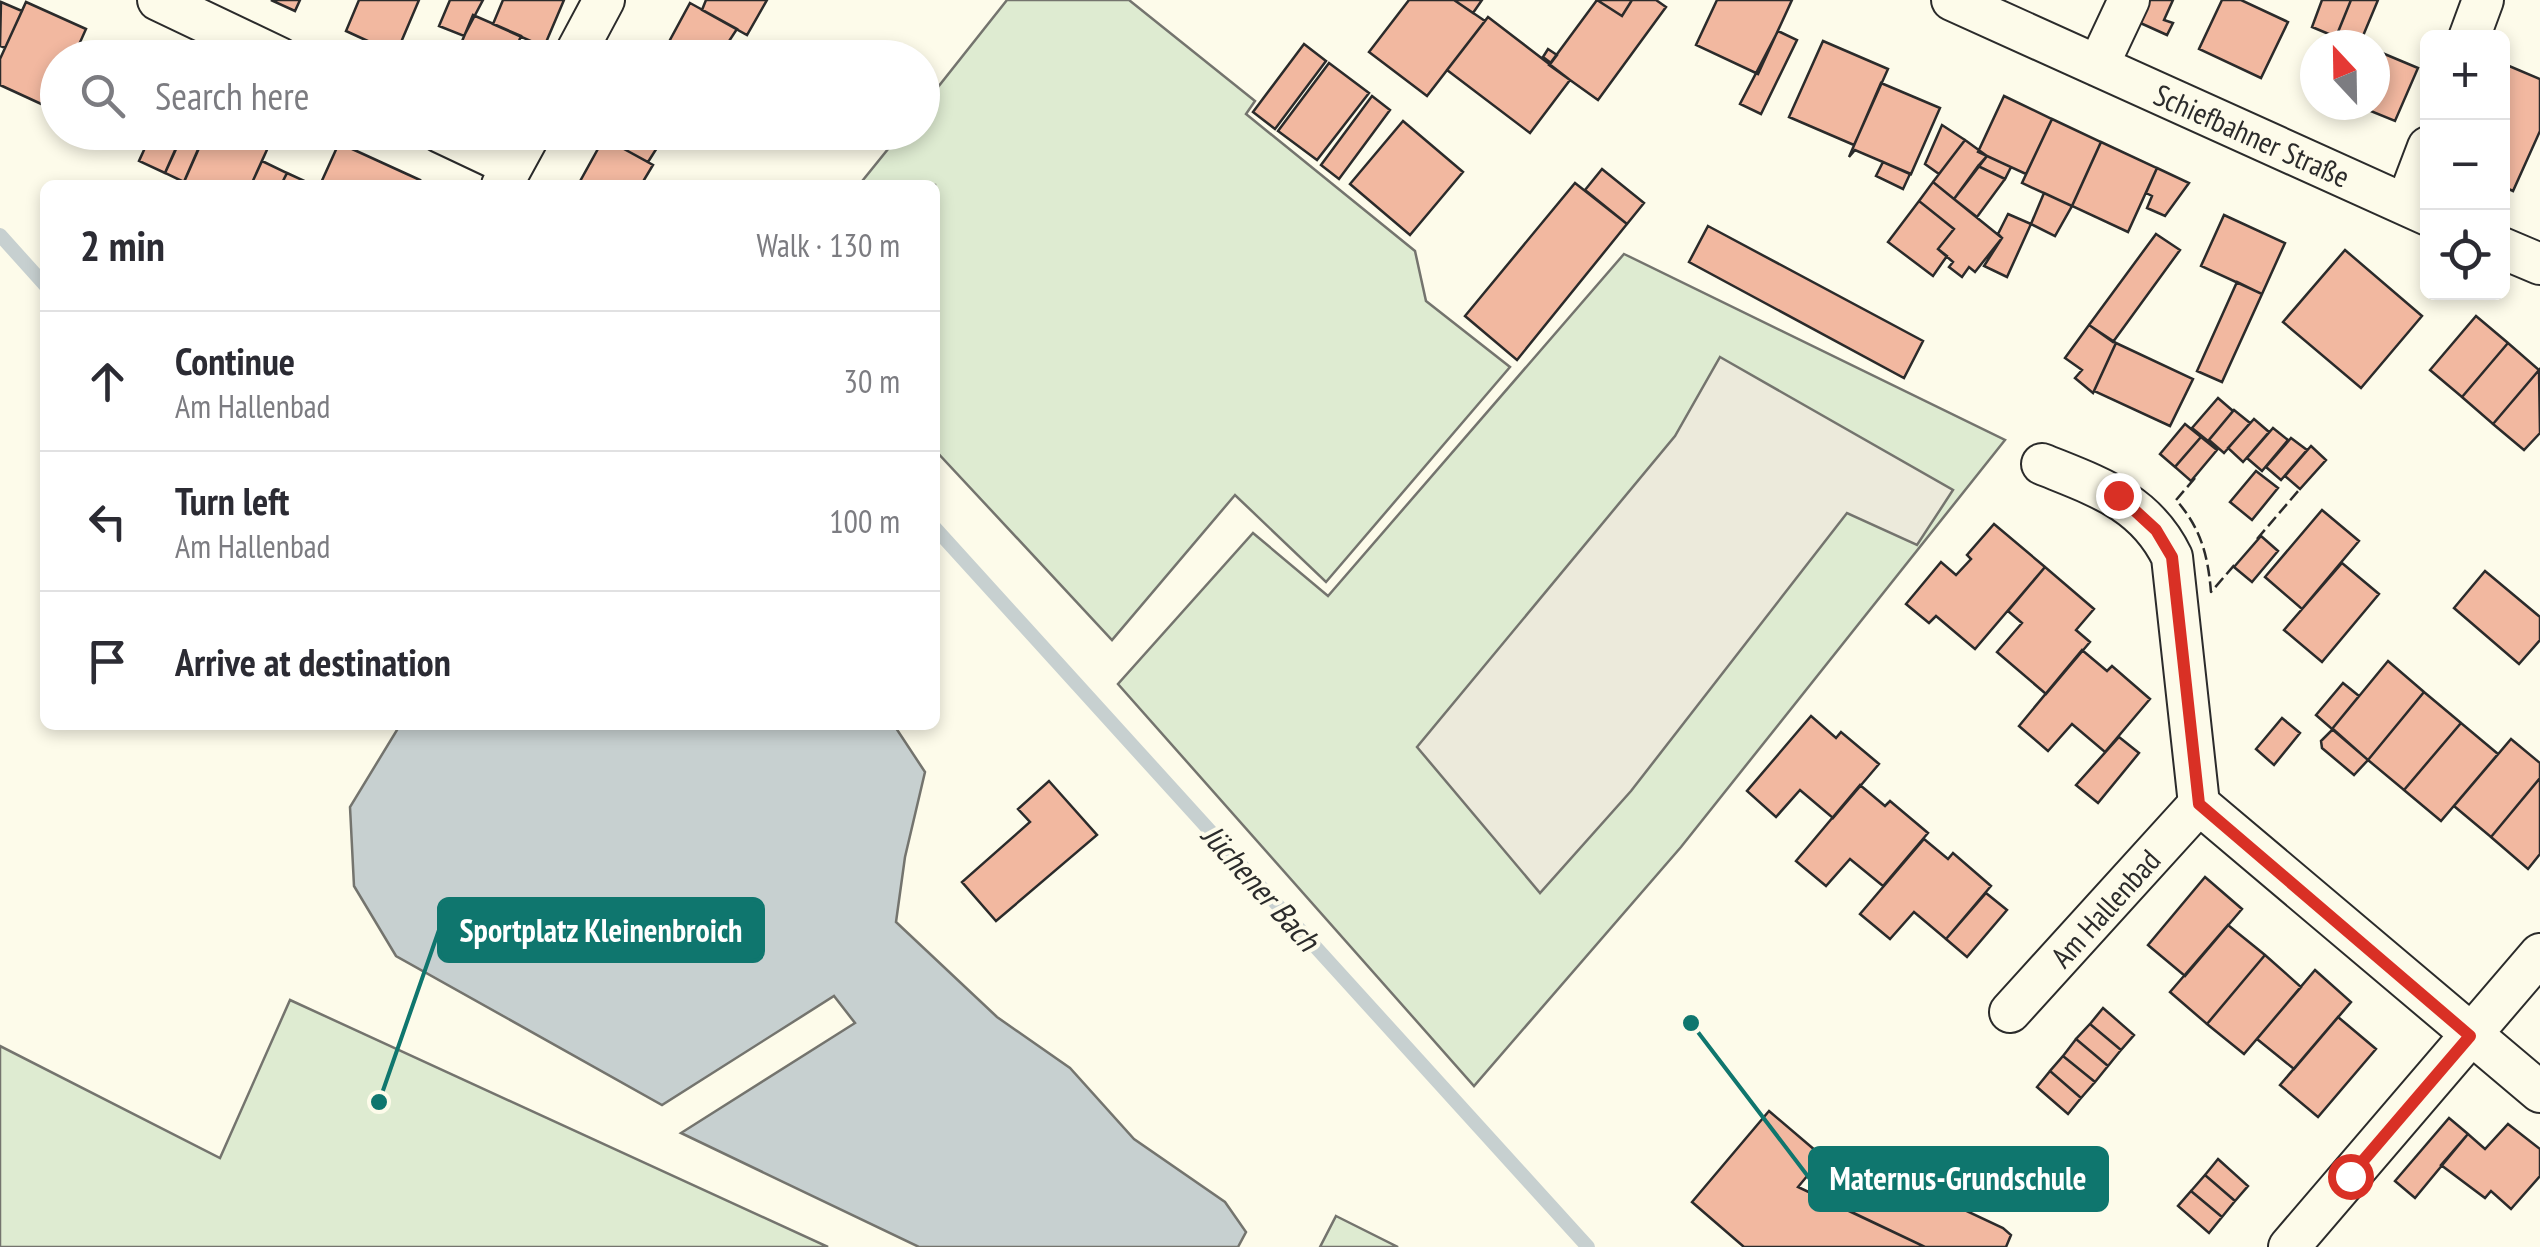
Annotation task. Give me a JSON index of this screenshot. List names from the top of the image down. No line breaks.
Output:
{"streets":{"street":["Schiefbahner Straße","Am Hallenbad"]},"water":["Jüchener Bach"],"places":["Maternus-Grundschule","Sportplatz Kleinenbroich"],"north":"top","page":{"map_buttons":["+","−"],"search":"Search here","heading":["2 min","Walk · 130 m"],"list":[["Continue","Am Hallenbad","30 m"],["Turn left","Am Hallenbad","100 m"],"Arrive at destination"]}}
